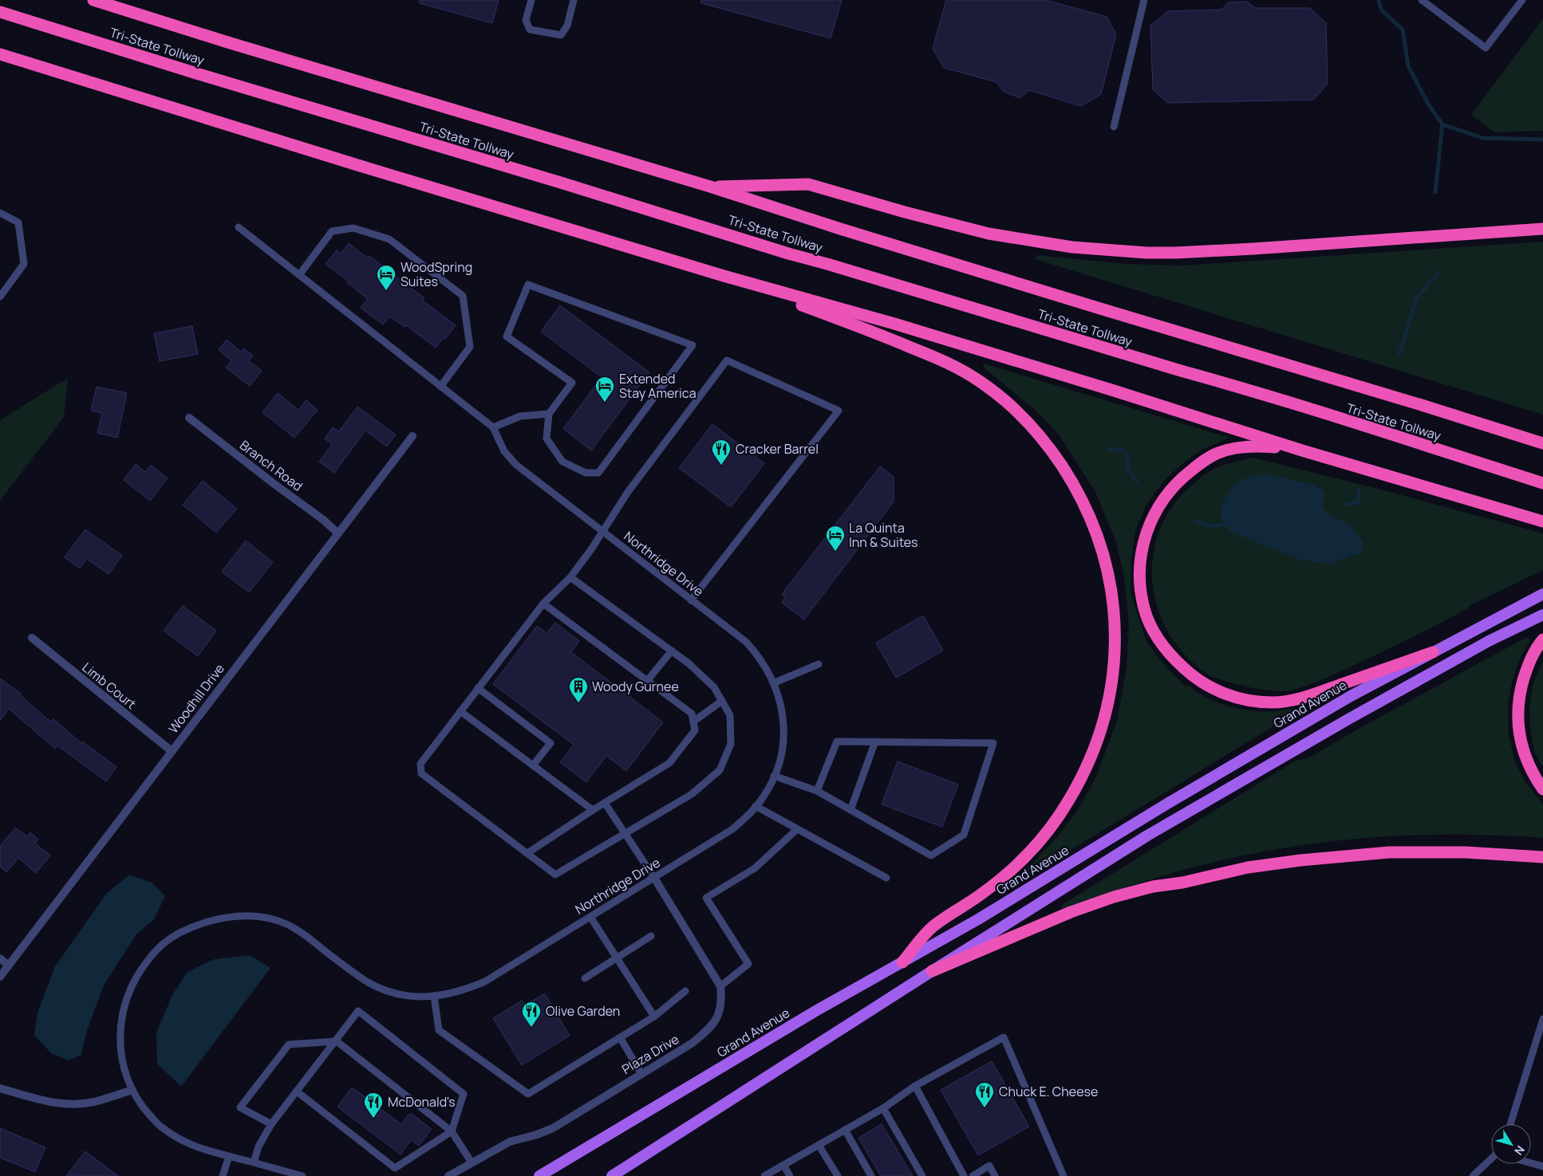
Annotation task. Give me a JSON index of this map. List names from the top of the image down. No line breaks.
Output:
{"streets":{"highway":["Tri-State Tollway"],"main road":["Grand Avenue"],"street":["Branch Road","Limb Court","Woodhill Drive","Plaza Drive"],"lane":["Northridge Drive"]},"crossings":[["Branch Road","Woodhill Drive"],["Northridge Drive","Plaza Drive"],["Limb Court","Woodhill Drive"]],"places":{"hotel":["WoodSpring Suites","Extended Stay America","La Quinta Inn & Suites"],"restaurant":["Cracker Barrel","Olive Garden","Chuck E. Cheese","McDonald's"],"building":["Woody Gurnee"]},"north":"bottom right"}
